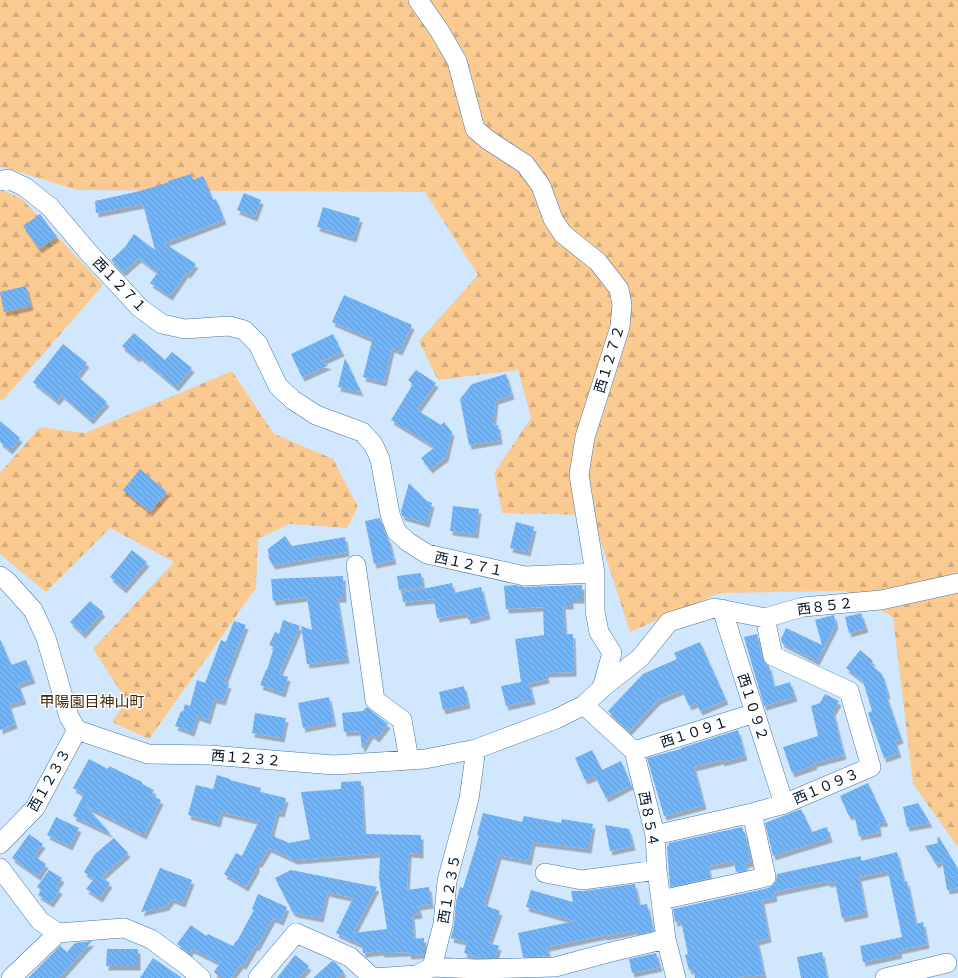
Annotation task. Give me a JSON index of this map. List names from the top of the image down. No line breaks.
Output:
{"streets":{"street":["西１２７１","西１２７２","西８５２","西１０９２","西１０９１","西１２３２","西１２３３","西１０９３","西８５４","西１２３５"]},"crossings":[["西１２７１","西１２７２"],["西８５２","西１０９２"],["西８５２","西１２３２"],["西８５２","西１０９３"],["西１０９２","西１０９１"],["西１０９２","西１０９３"],["西１０９１","西８５４"],["西１２３２","西１２３３"],["西１２３２","西１２３５"],["西１０９３","西８５４"]],"districts":["甲陽園目神山町"]}
